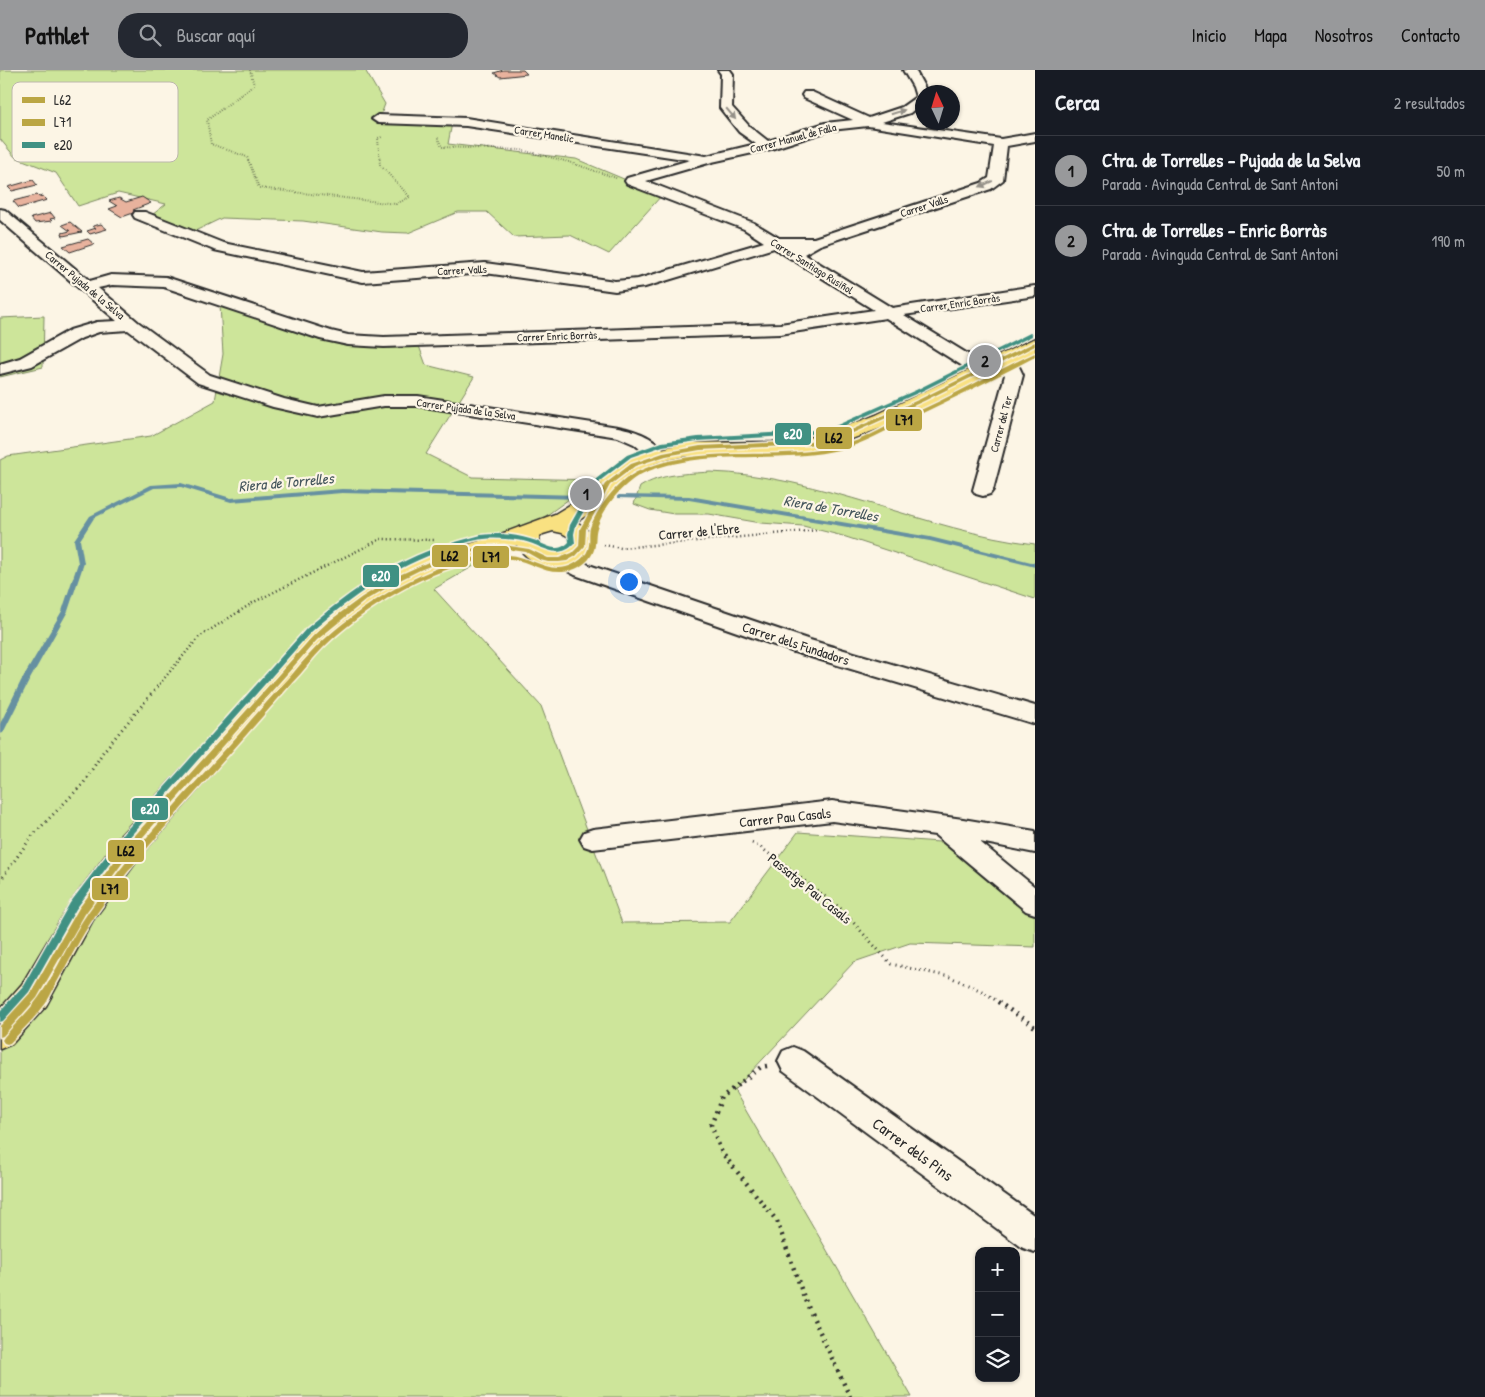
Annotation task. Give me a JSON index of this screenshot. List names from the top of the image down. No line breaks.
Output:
{"streets":{"street":["Carrer Manelic","Carrer Manuel de Falla","Carrer Valls","Carrer Santiago Rusiñol","Carrer Pujada de la Selva","Carrer Enric Borràs","Carrer del Ter","Carrer dels Fundadors","Carrer Pau Casals","Carrer dels Pins"],"path":["Carrer de l'Ebre","Passatge Pau Casals"]},"crossings":[["Carrer Manelic","Carrer Manuel de Falla"],["Carrer Manuel de Falla","Carrer Santiago Rusiñol"],["Carrer Valls","Carrer Santiago Rusiñol"],["Carrer Santiago Rusiñol","Carrer Enric Borràs"],["Carrer Pujada de la Selva","Carrer Enric Borràs"]],"water":["Riera de Torrelles"],"lines":["transit line e20","transit line L62","transit line L71"],"legend":["L62","L71","e20"],"north":"top","page":{"header":"Pathlet","search":"Buscar aquí","nav":["Inicio","Mapa","Nosotros","Contacto"],"heading":["Cerca","2 resultados"],"list":[{"mark":"1","name":"Ctra. de Torrelles - Pujada de la Selva","note":"Parada · Avinguda Central de Sant Antoni","value":"50 m"},{"mark":"2","name":"Ctra. de Torrelles - Enric Borràs","note":"Parada · Avinguda Central de Sant Antoni","value":"190 m"}],"pins":["2","1"],"map_buttons":["+","−"]}}
